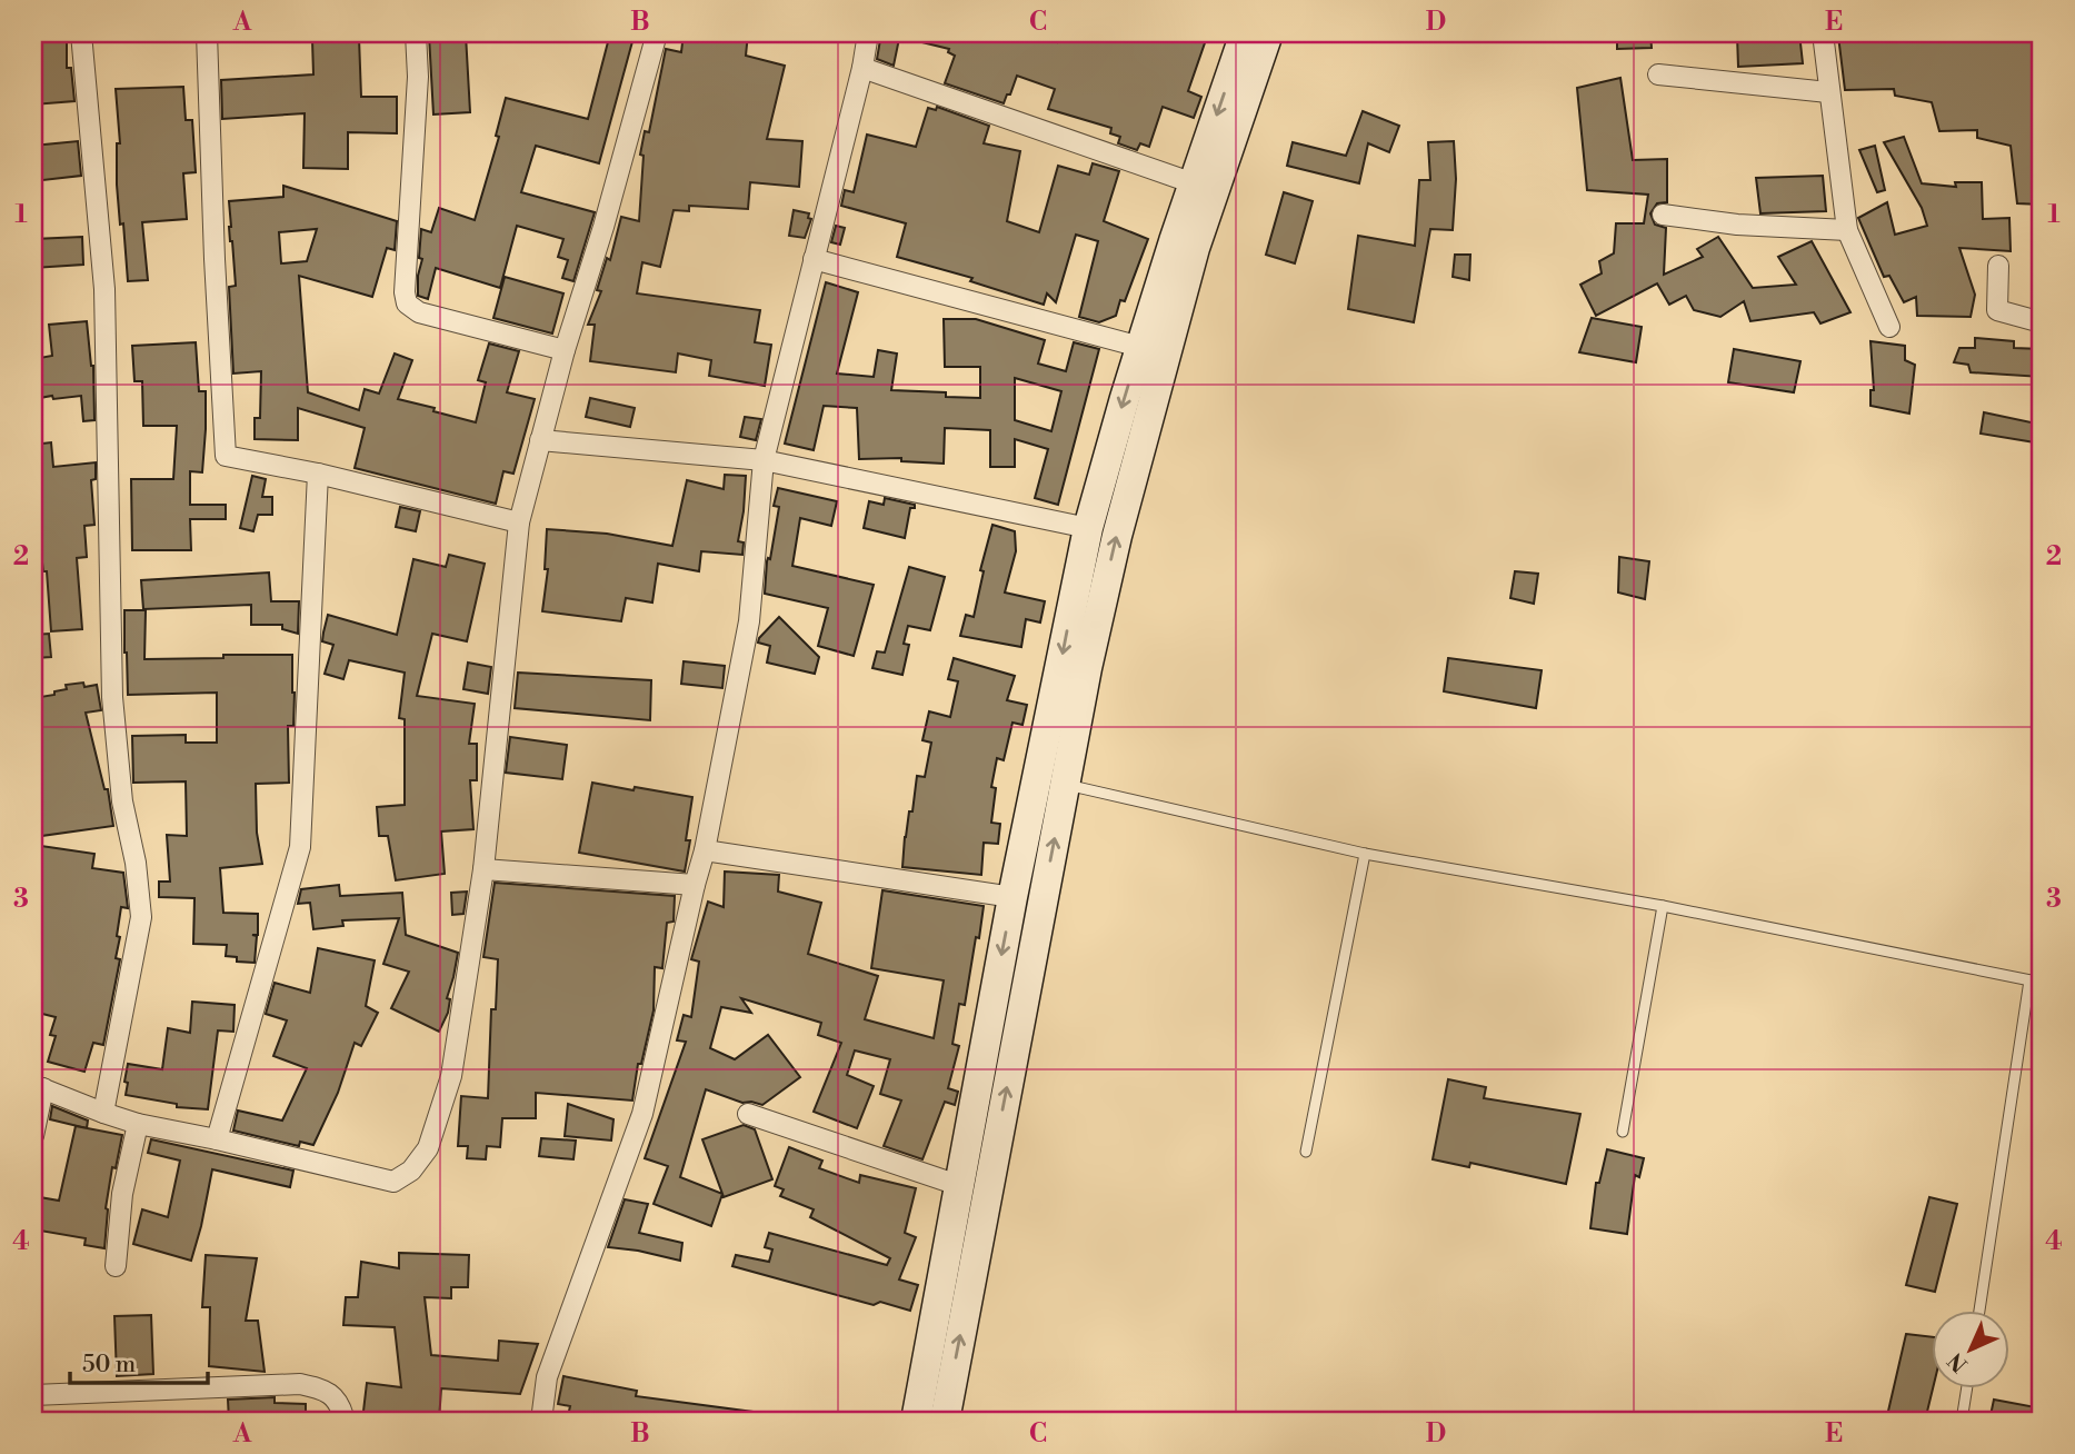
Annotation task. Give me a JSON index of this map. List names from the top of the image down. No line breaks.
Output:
{"scale_bar":"50 m","north":"bottom left","grid":{"columns":["A","B","C","D","E"],"rows":["1","2","3","4"]}}
